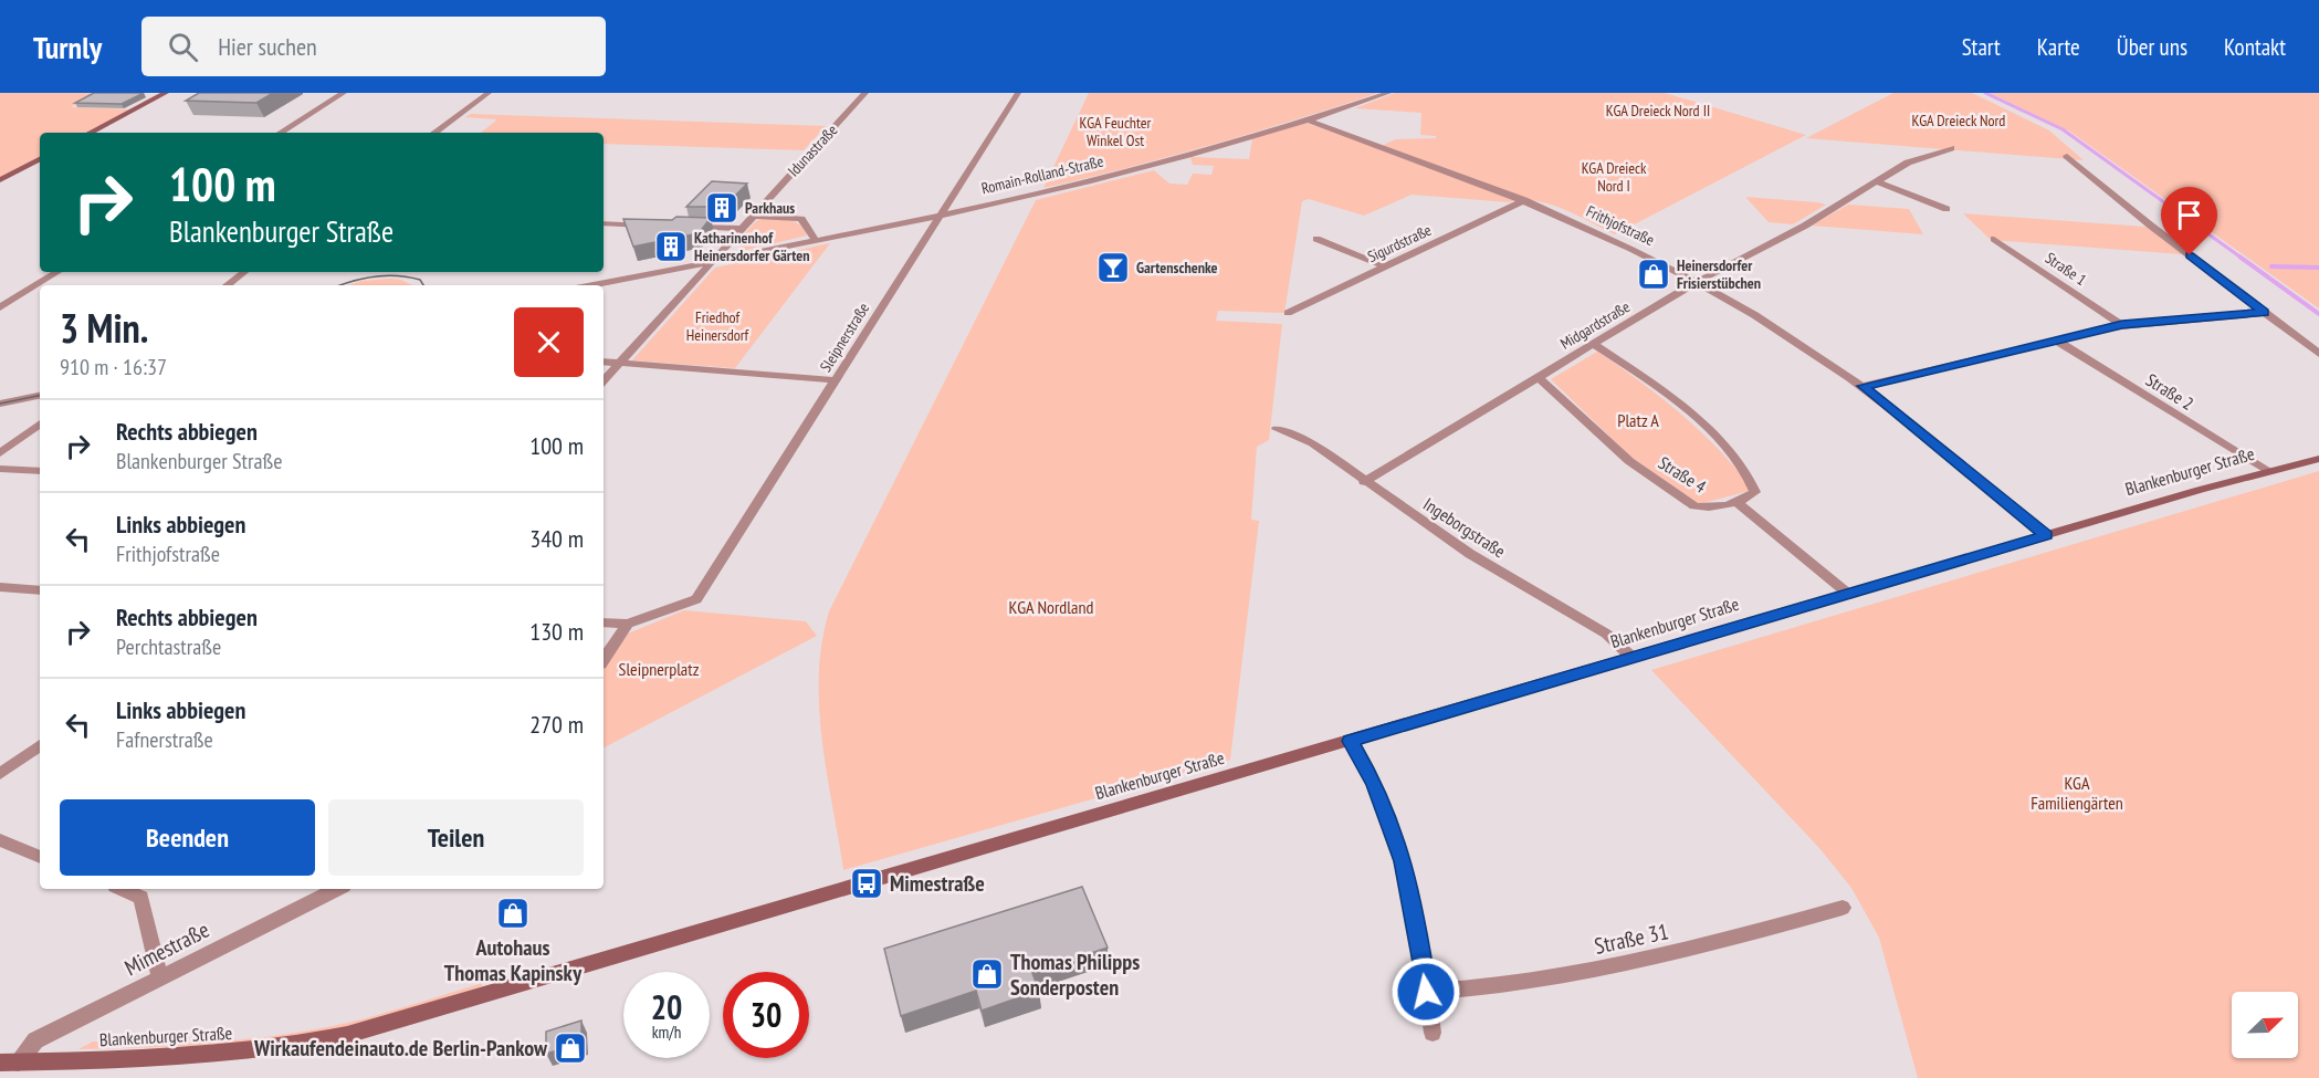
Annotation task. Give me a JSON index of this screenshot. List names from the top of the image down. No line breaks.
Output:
{"streets":{"main road":["Blankenburger Straße"],"street":["Idunastraße","Romain-Rolland-Straße","Frithjofstraße","Sigurdstraße","Straße 1","Midgardstraße","Sleipnerstraße","Straße 2","Straße 4","Ingeborgstraße","Straße 31","Mimestraße"]},"crossings":[["Idunastraße","Romain-Rolland-Straße"],["Romain-Rolland-Straße","Frithjofstraße"],["Romain-Rolland-Straße","Sleipnerstraße"],["Frithjofstraße","Sigurdstraße"],["Frithjofstraße","Midgardstraße"],["Frithjofstraße","Blankenburger Straße"],["Midgardstraße","Straße 4"],["Midgardstraße","Ingeborgstraße"],["Straße 2","Blankenburger Straße"],["Blankenburger Straße","Ingeborgstraße"],["Blankenburger Straße","Mimestraße"]],"parks":["KGA Dreieck Nord II","KGA Dreieck Nord","KGA Feuchter Winkel Ost","KGA Dreieck Nord I","Friedhof Heinersdorf","Platz A","KGA Nordland","Sleipnerplatz","KGA Familiengärten"],"places":{"building":["Parkhaus","Katharinenhof Heinersdorfer Gärten"],"bar":["Gartenschenke"],"shop":["Heinersdorfer Frisierstübchen","Autohaus Thomas Kapinsky","Thomas Philipps Sonderposten","Wirkaufendeinauto.de Berlin-Pankow"],"bus stop":["Mimestraße"]},"north":"top right","page":{"header":"Turnly","search":"Hier suchen","nav":["Start","Karte","Über uns","Kontakt"],"turn":["100 m","Blankenburger Straße"],"heading":["3 Min.","910 m · 16:37"],"list":[{"name":"Rechts abbiegen","note":"Blankenburger Straße","value":"100 m"},{"name":"Links abbiegen","note":"Frithjofstraße","value":"340 m"},{"name":"Rechts abbiegen","note":"Perchtastraße","value":"130 m"},{"name":"Links abbiegen","note":"Fafnerstraße","value":"270 m"}],"buttons":["Beenden","Teilen"],"speed":"20 km/h","limit":"30"}}
